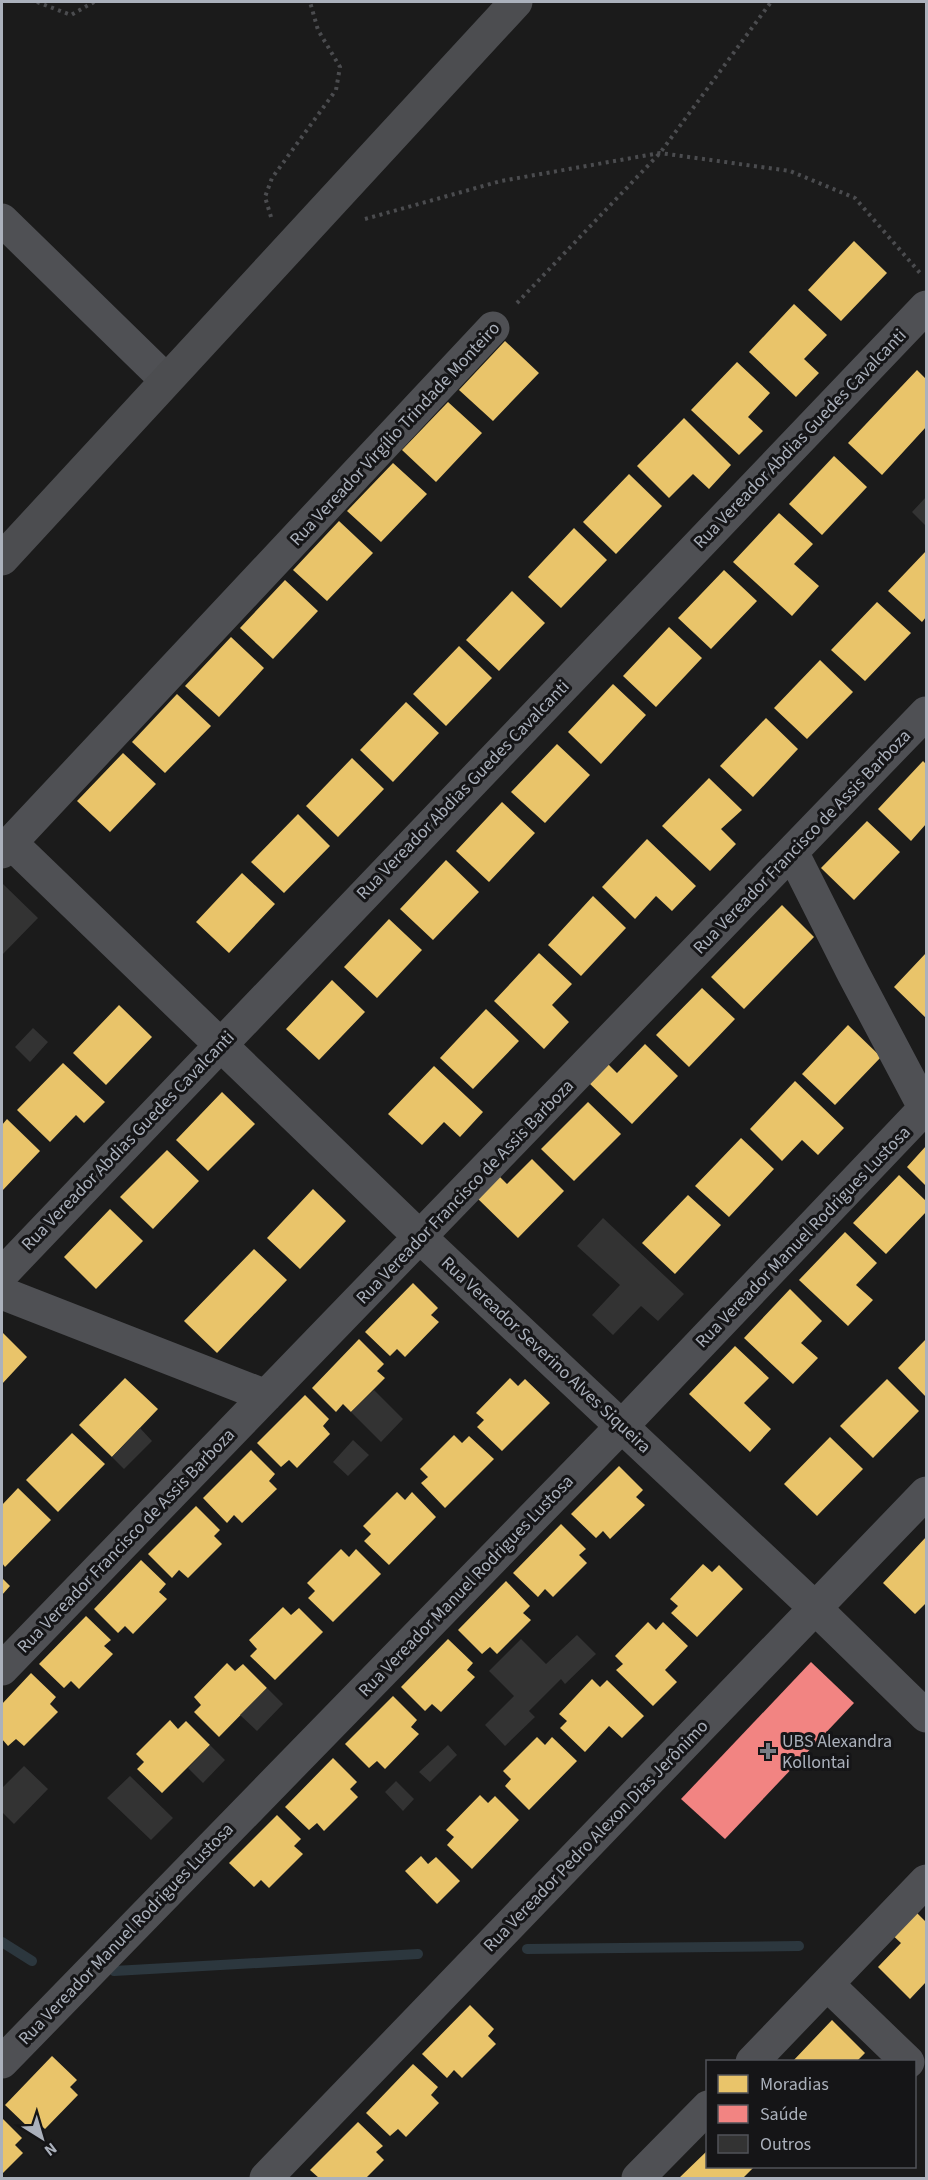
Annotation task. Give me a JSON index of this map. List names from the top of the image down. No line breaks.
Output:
{"streets":{"street":["Rua Vereador Virgílio Trindade Monteiro","Rua Vereador Abdias Guedes Cavalcanti","Rua Vereador Francisco de Assis Barboza","Rua Vereador Manuel Rodrigues Lustosa","Rua Vereador Severino Alves Siqueira","Rua Vereador Pedro Alexon Dias Jerônimo"]},"crossings":[["Rua Vereador Virgílio Trindade Monteiro","Rua Vereador Severino Alves Siqueira"],["Rua Vereador Abdias Guedes Cavalcanti","Rua Vereador Severino Alves Siqueira"],["Rua Vereador Francisco de Assis Barboza","Rua Vereador Severino Alves Siqueira"],["Rua Vereador Manuel Rodrigues Lustosa","Rua Vereador Severino Alves Siqueira"],["Rua Vereador Severino Alves Siqueira","Rua Vereador Pedro Alexon Dias Jerônimo"]],"places":{"health":["UBS Alexandra Kollontai"]},"legend":["Moradias","Saúde","Outros"],"north":"bottom right"}
